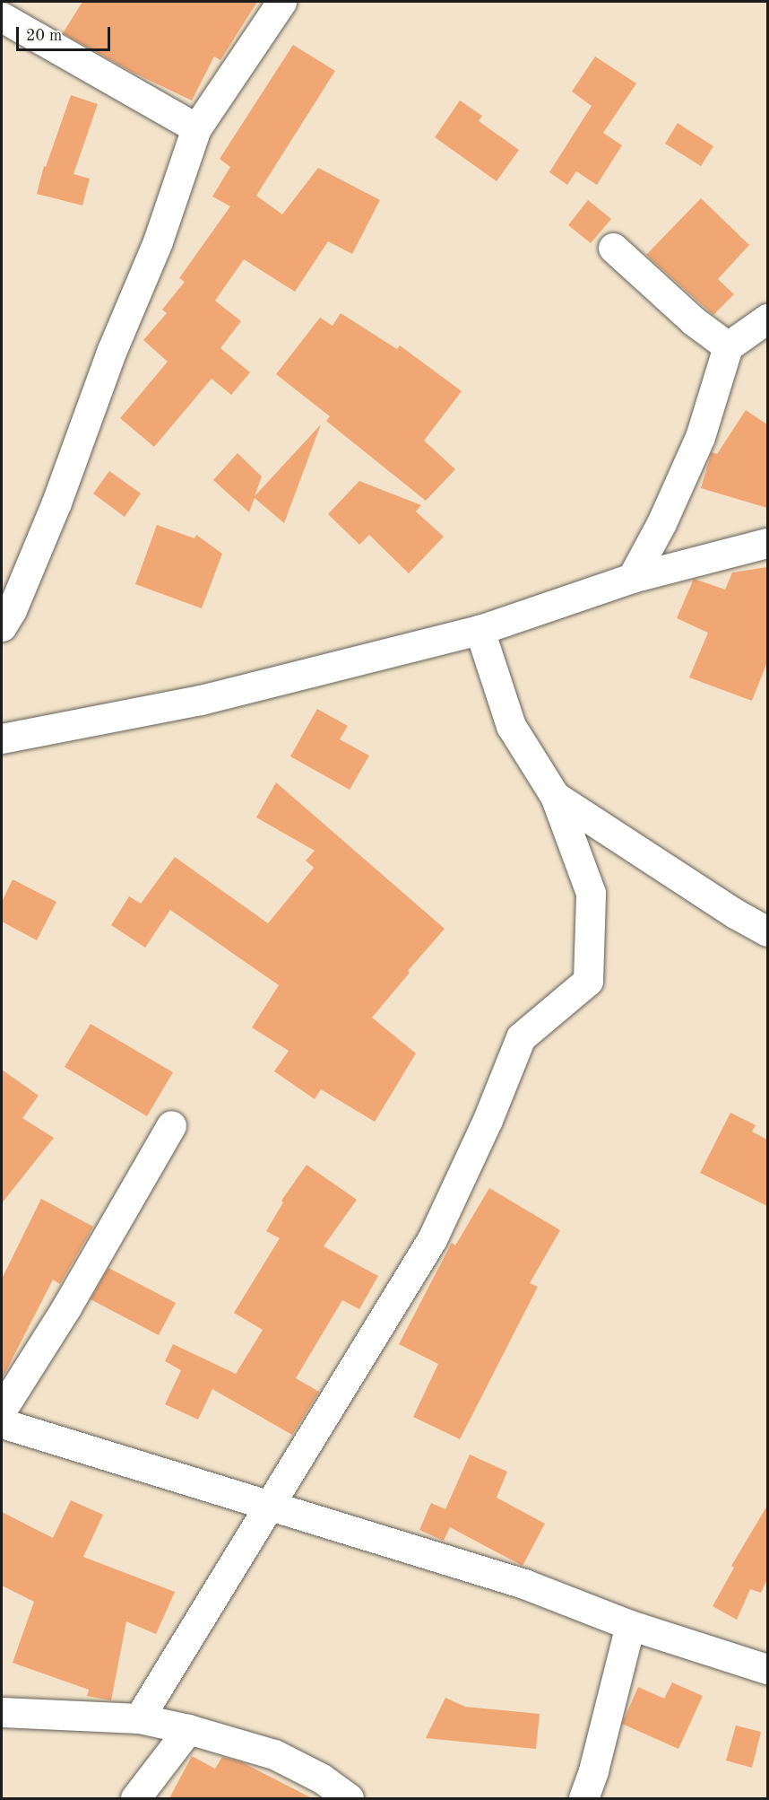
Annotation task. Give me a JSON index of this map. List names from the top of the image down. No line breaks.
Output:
{"scale_bar":"20 m"}
